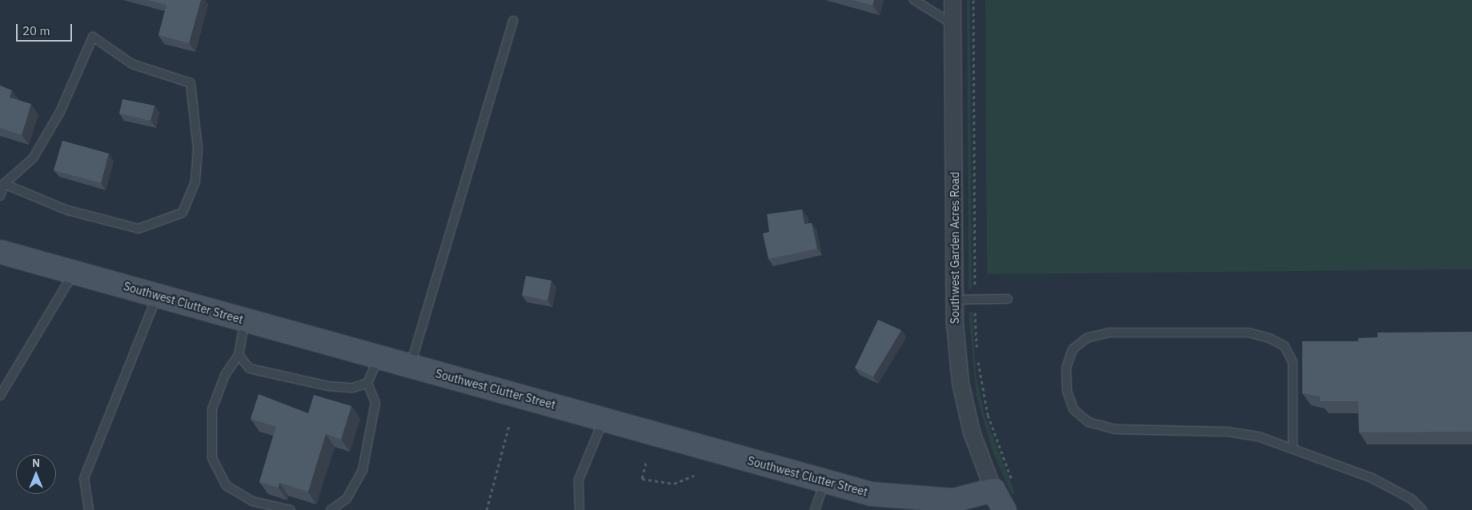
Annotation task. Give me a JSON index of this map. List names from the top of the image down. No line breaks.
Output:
{"streets":{"street":["Southwest Garden Acres Road","Southwest Clutter Street"]},"crossings":[["Southwest Garden Acres Road","Southwest Clutter Street"]],"scale_bar":"20 m","north":"top"}
